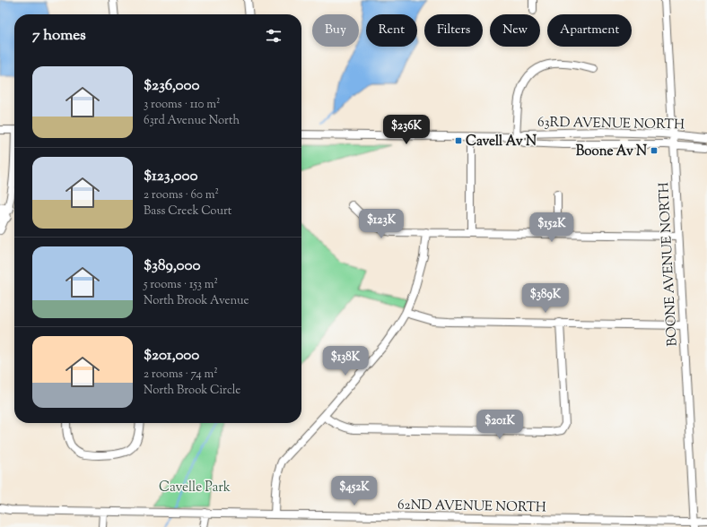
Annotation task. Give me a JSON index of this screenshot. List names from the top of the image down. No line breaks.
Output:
{"streets":{"street":["63RD AVENUE NORTH","BOONE AVENUE NORTH","62ND AVENUE NORTH"]},"crossings":[["63RD AVENUE NORTH","BOONE AVENUE NORTH"],["BOONE AVENUE NORTH","62ND AVENUE NORTH"]],"parks":["Cavelle Park"],"places":{"transit":["Cavell Av N","Boone Av N"]},"page":{"chip":["Buy","Rent","Filters","New","Apartment"],"heading":"7 homes","list":[{"name":"$236,000","note":"3 rooms · 110 m² · 63rd Avenue North"},{"name":"$123,000","note":"2 rooms · 60 m² · Bass Creek Court"},{"name":"$389,000","note":"5 rooms · 153 m² · North Brook Avenue"},{"name":"$201,000","note":"2 rooms · 74 m² · North Brook Circle"}],"price":["$236K","$123K","$152K","$389K","$138K","$201K","$452K"]}}
